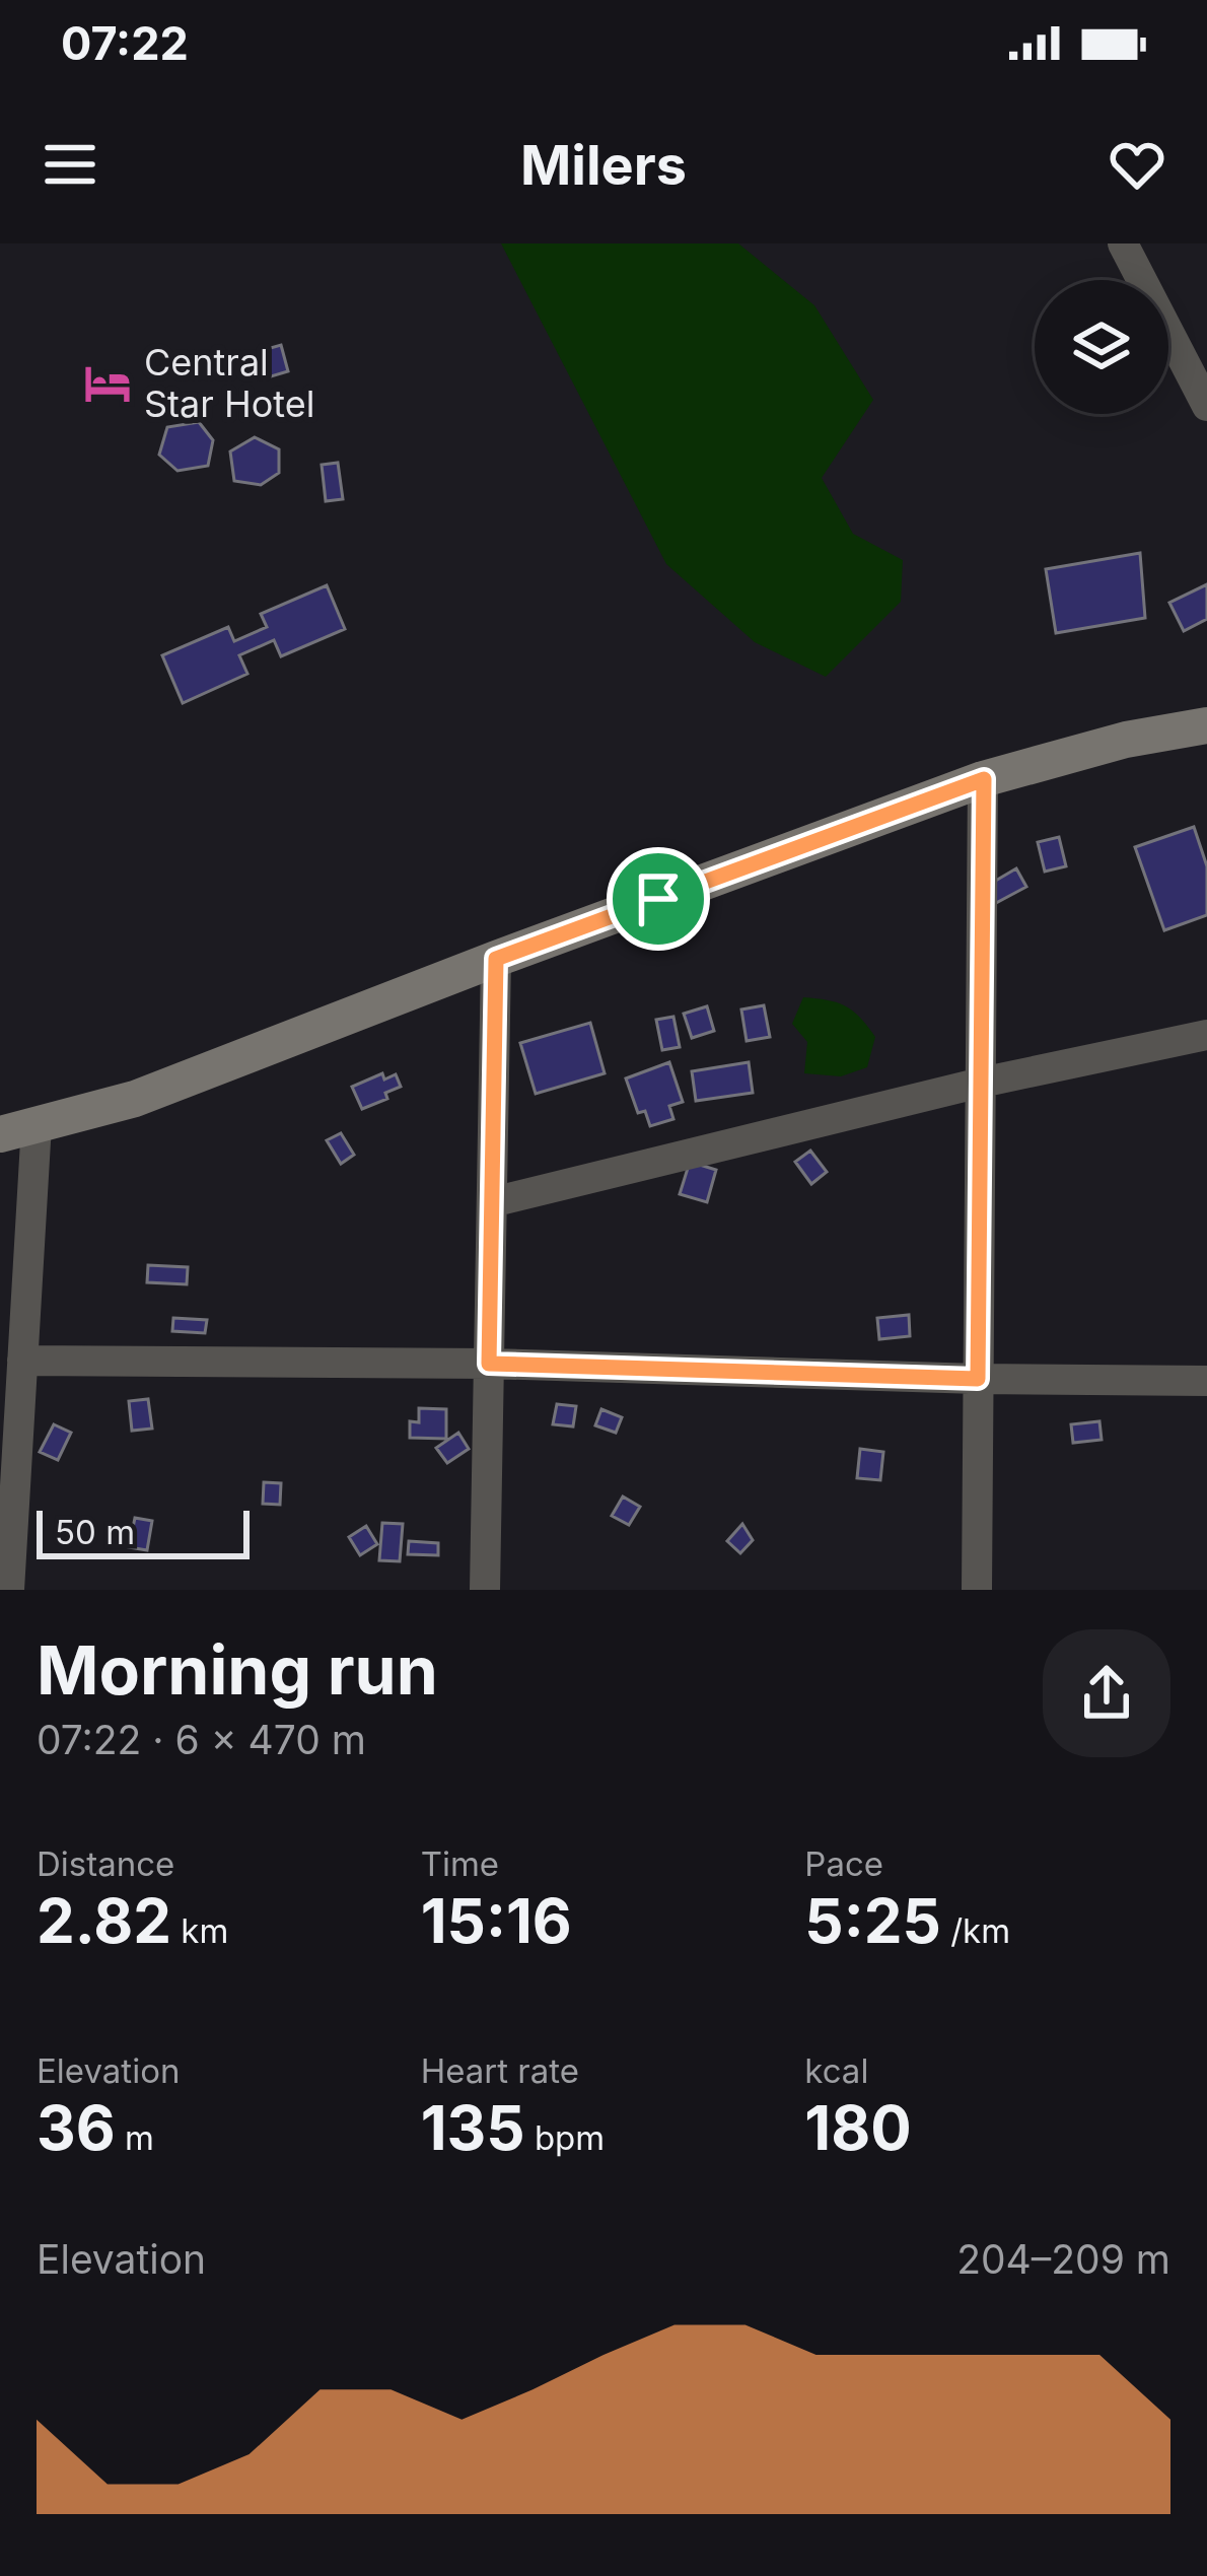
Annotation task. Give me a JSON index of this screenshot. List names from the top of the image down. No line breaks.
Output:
{"places":{"hotel":["Central Star Hotel"]},"scale_bar":"50 m","page":{"status":"07:22","header":"Milers","scale":"50 m","heading":["Morning run","07:22 · 6 × 470 m"],"stats":[["Distance","2.82 km"],["Time","15:16"],["Pace","5:25 /km"],["Elevation","36 m"],["Heart rate","135 bpm"],["kcal","180"]],"chart":["Elevation","204–209 m"]}}
